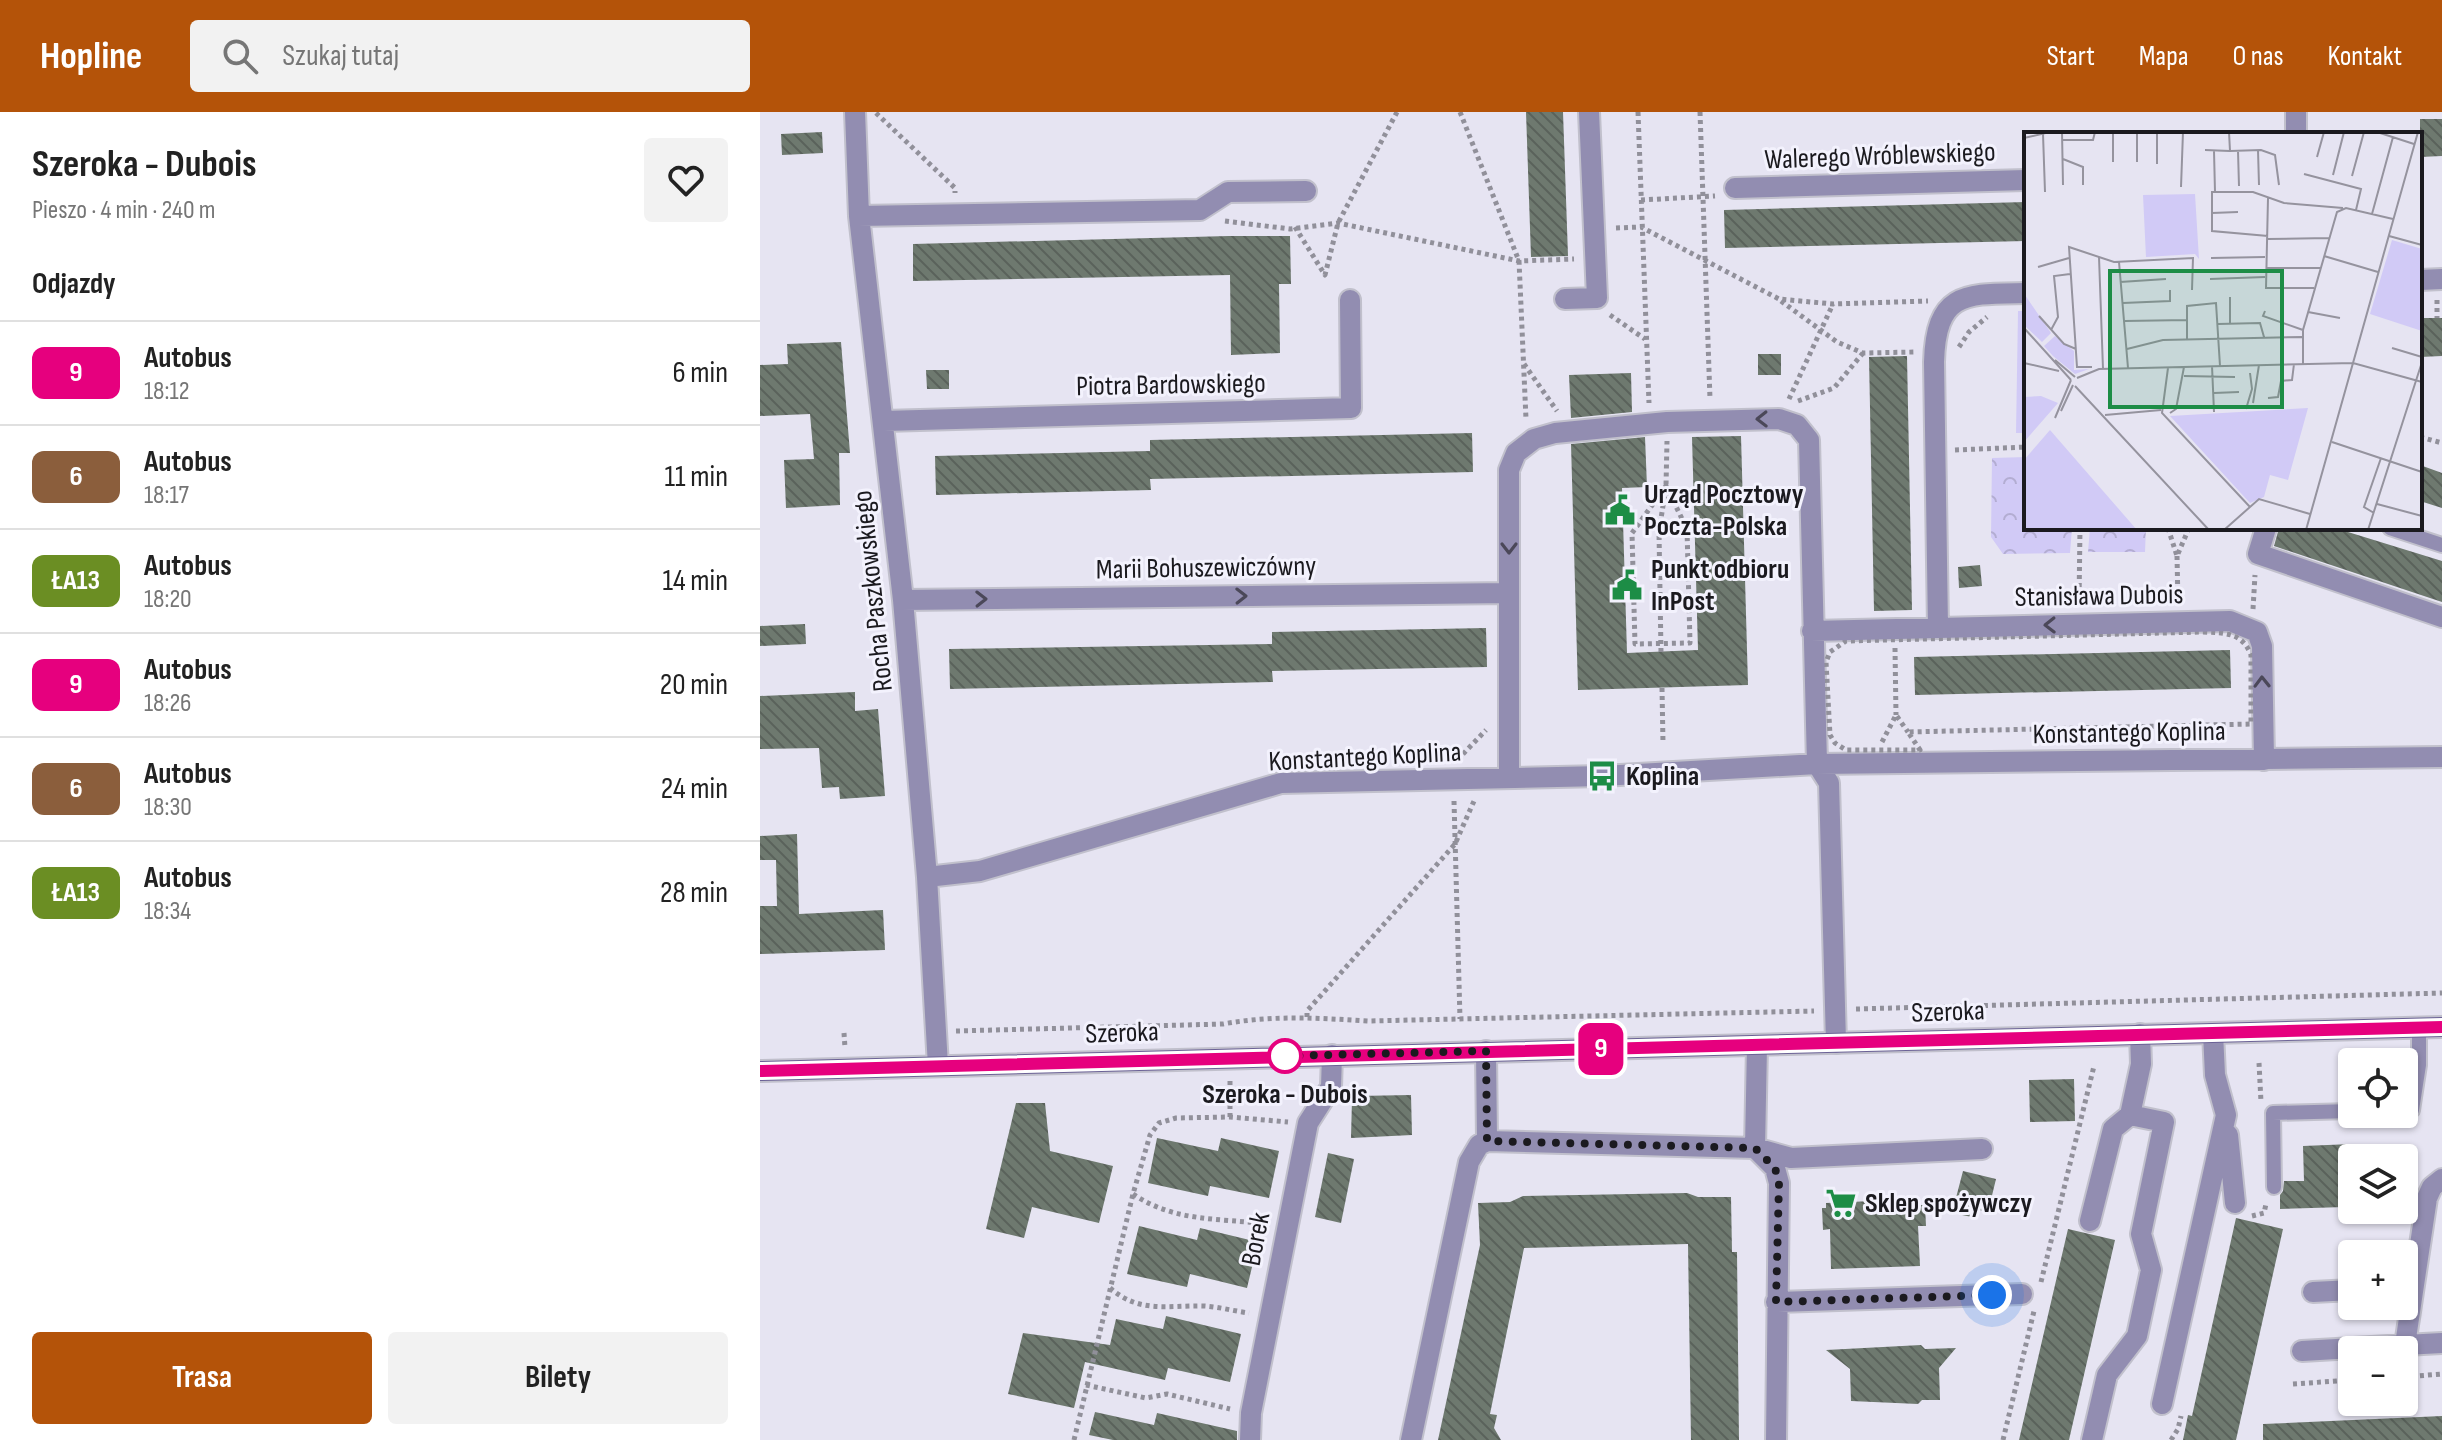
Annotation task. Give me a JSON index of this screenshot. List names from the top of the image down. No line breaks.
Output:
{"streets":{"street":["Walerego Wróblewskiego","Piotra Bardowskiego","Marii Bohuszewiczówny","Rocha Paszkowskiego","Stanisława Dubois","Konstantego Koplina","Szeroka","Borek"]},"crossings":[["Piotra Bardowskiego","Rocha Paszkowskiego"],["Marii Bohuszewiczówny","Rocha Paszkowskiego"],["Rocha Paszkowskiego","Konstantego Koplina"],["Rocha Paszkowskiego","Szeroka"],["Stanisława Dubois","Konstantego Koplina"],["Szeroka","Borek"]],"one_way":["Marii Bohuszewiczówny"],"places":{"public building":["Urząd Pocztowy Poczta-Polska","Punkt odbioru InPost"],"bus stop":["Koplina"],"other":["Szeroka - Dubois"],"supermarket":["Sklep spożywczy"]},"lines":["bus line 9"],"page":{"header":"Hopline","search":"Szukaj tutaj","nav":["Start","Mapa","O nas","Kontakt"],"heading":[["Szeroka - Dubois","Pieszo · 4 min · 240 m"],"Odjazdy"],"on_map":"9","list":[{"mark":"9","name":"Autobus","note":"18:12","value":"6 min"},{"mark":"6","name":"Autobus","note":"18:17","value":"11 min"},{"mark":"ŁA13","name":"Autobus","note":"18:20","value":"14 min"},{"mark":"9","name":"Autobus","note":"18:26","value":"20 min"},{"mark":"6","name":"Autobus","note":"18:30","value":"24 min"},{"mark":"ŁA13","name":"Autobus","note":"18:34","value":"28 min"}],"map_buttons":["+","−"],"buttons":["Trasa","Bilety"]}}
